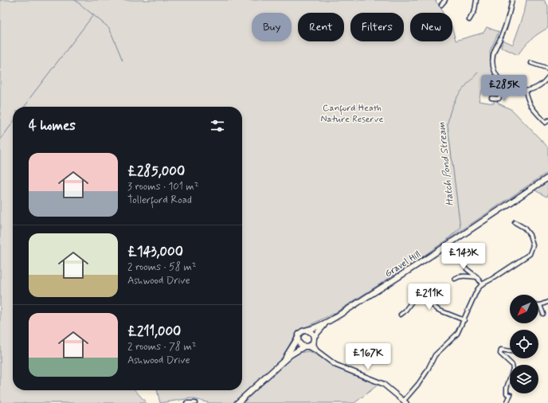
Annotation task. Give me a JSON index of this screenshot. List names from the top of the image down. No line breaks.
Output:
{"streets":{"main road":["Gravel Hill"]},"water":["Hatch Pond Stream"],"parks":["Canford Heath Nature Reserve"],"north":"bottom left","page":{"chip":["Buy","Rent","Filters","New"],"price":["£285K","£143K","£211K","£167K"],"heading":"4 homes","list":[{"name":"£285,000","note":"3 rooms · 101 m² · Tollerford Road"},{"name":"£143,000","note":"2 rooms · 58 m² · Ashwood Drive"},{"name":"£211,000","note":"2 rooms · 78 m² · Ashwood Drive"}]}}
